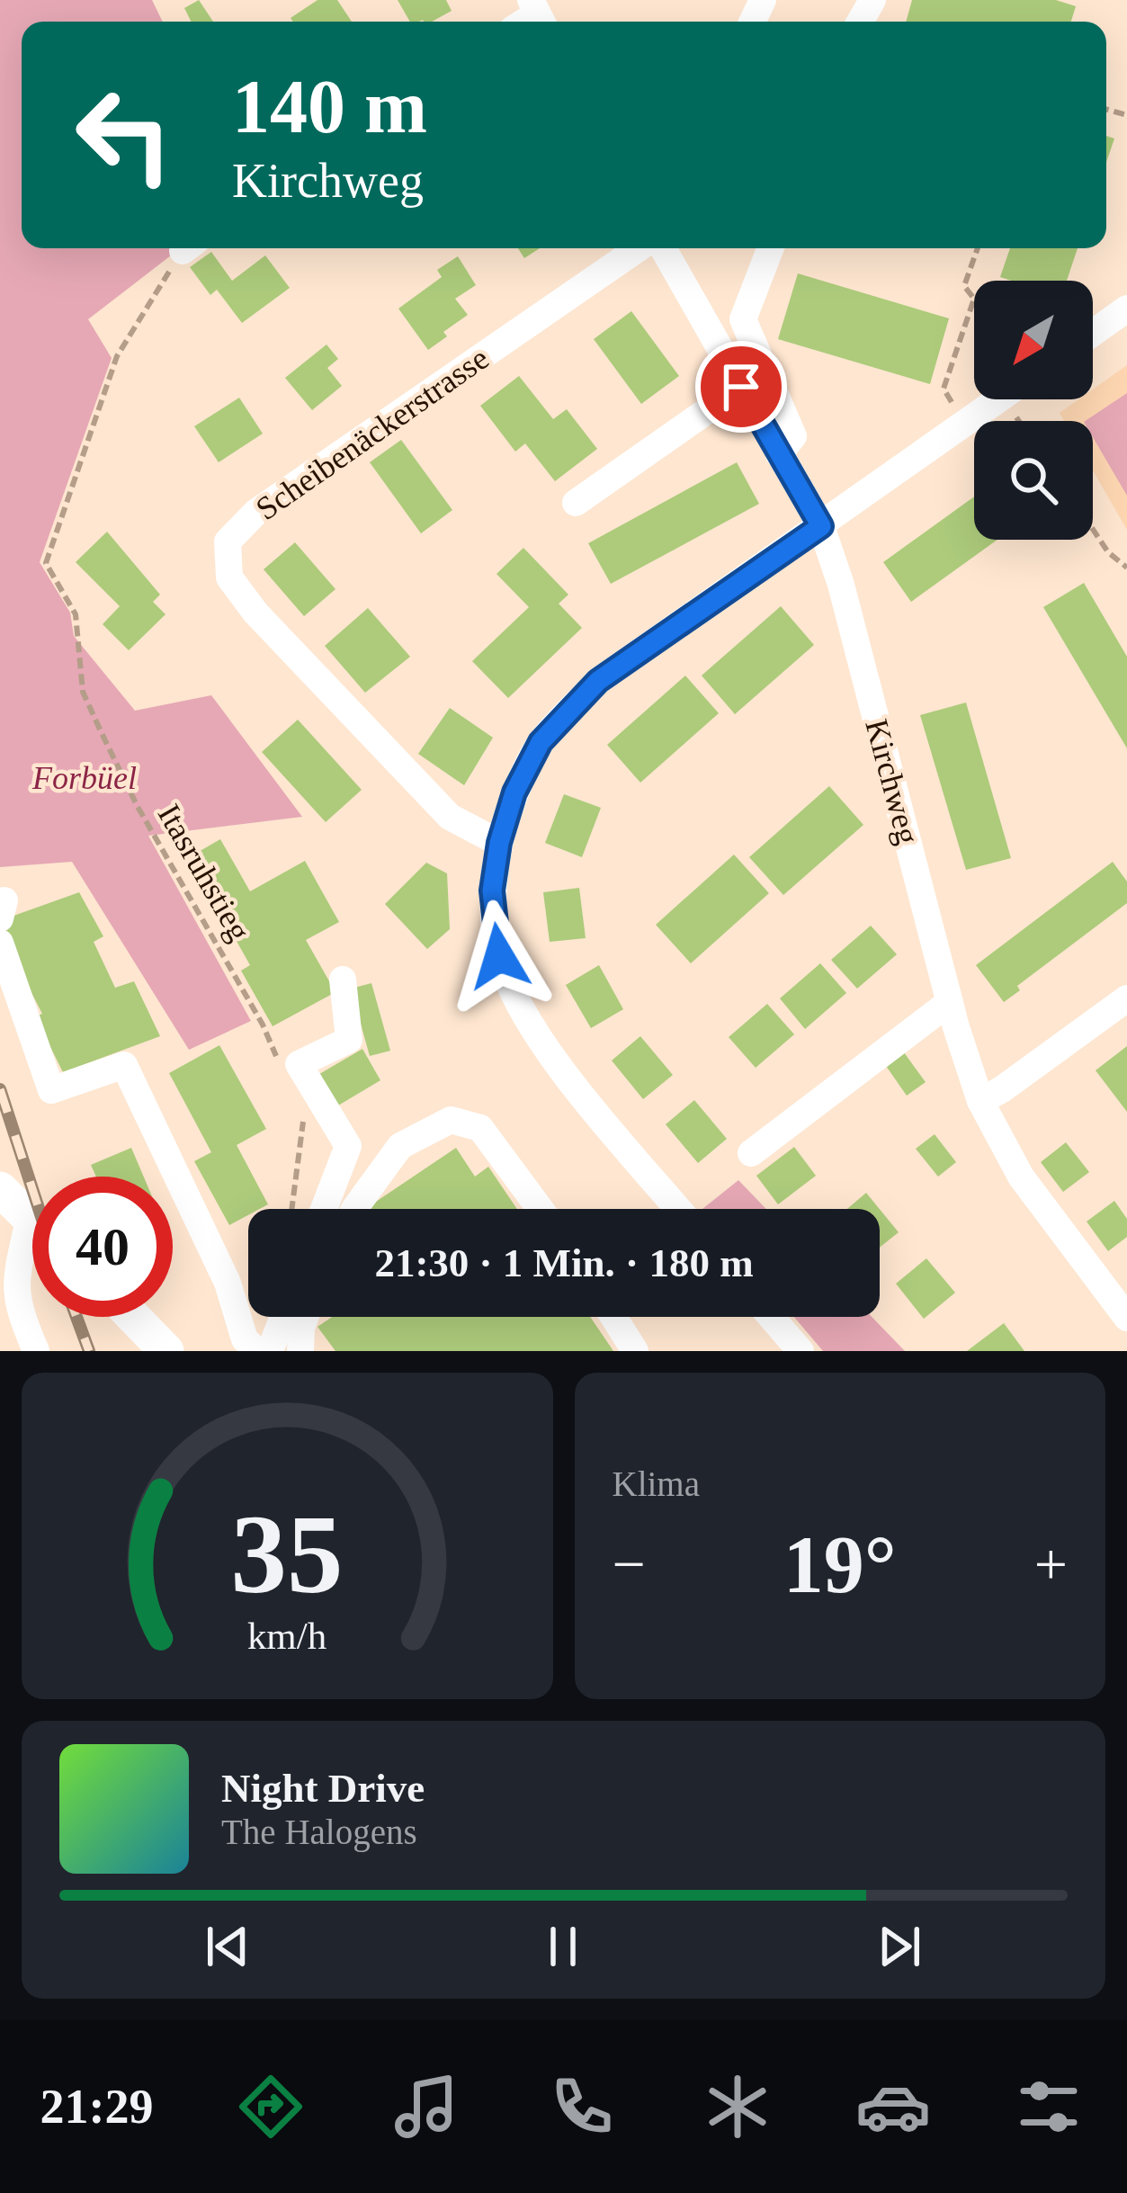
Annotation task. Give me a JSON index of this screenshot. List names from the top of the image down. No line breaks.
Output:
{"streets":{"street":["Scheibenäckerstrasse","Kirchweg"],"path":["Itasruhstieg"]},"parks":["Forbüel"],"north":"bottom left","page":{"turn":["140 m","Kirchweg"],"limit":"40","trip":"21:30 · 1 Min. · 180 m","tile":"Klima","heat":["−","19°","+"],"song":["Night Drive","The Halogens"],"tabs":"21:29","gauge":["35","km/h"]}}
